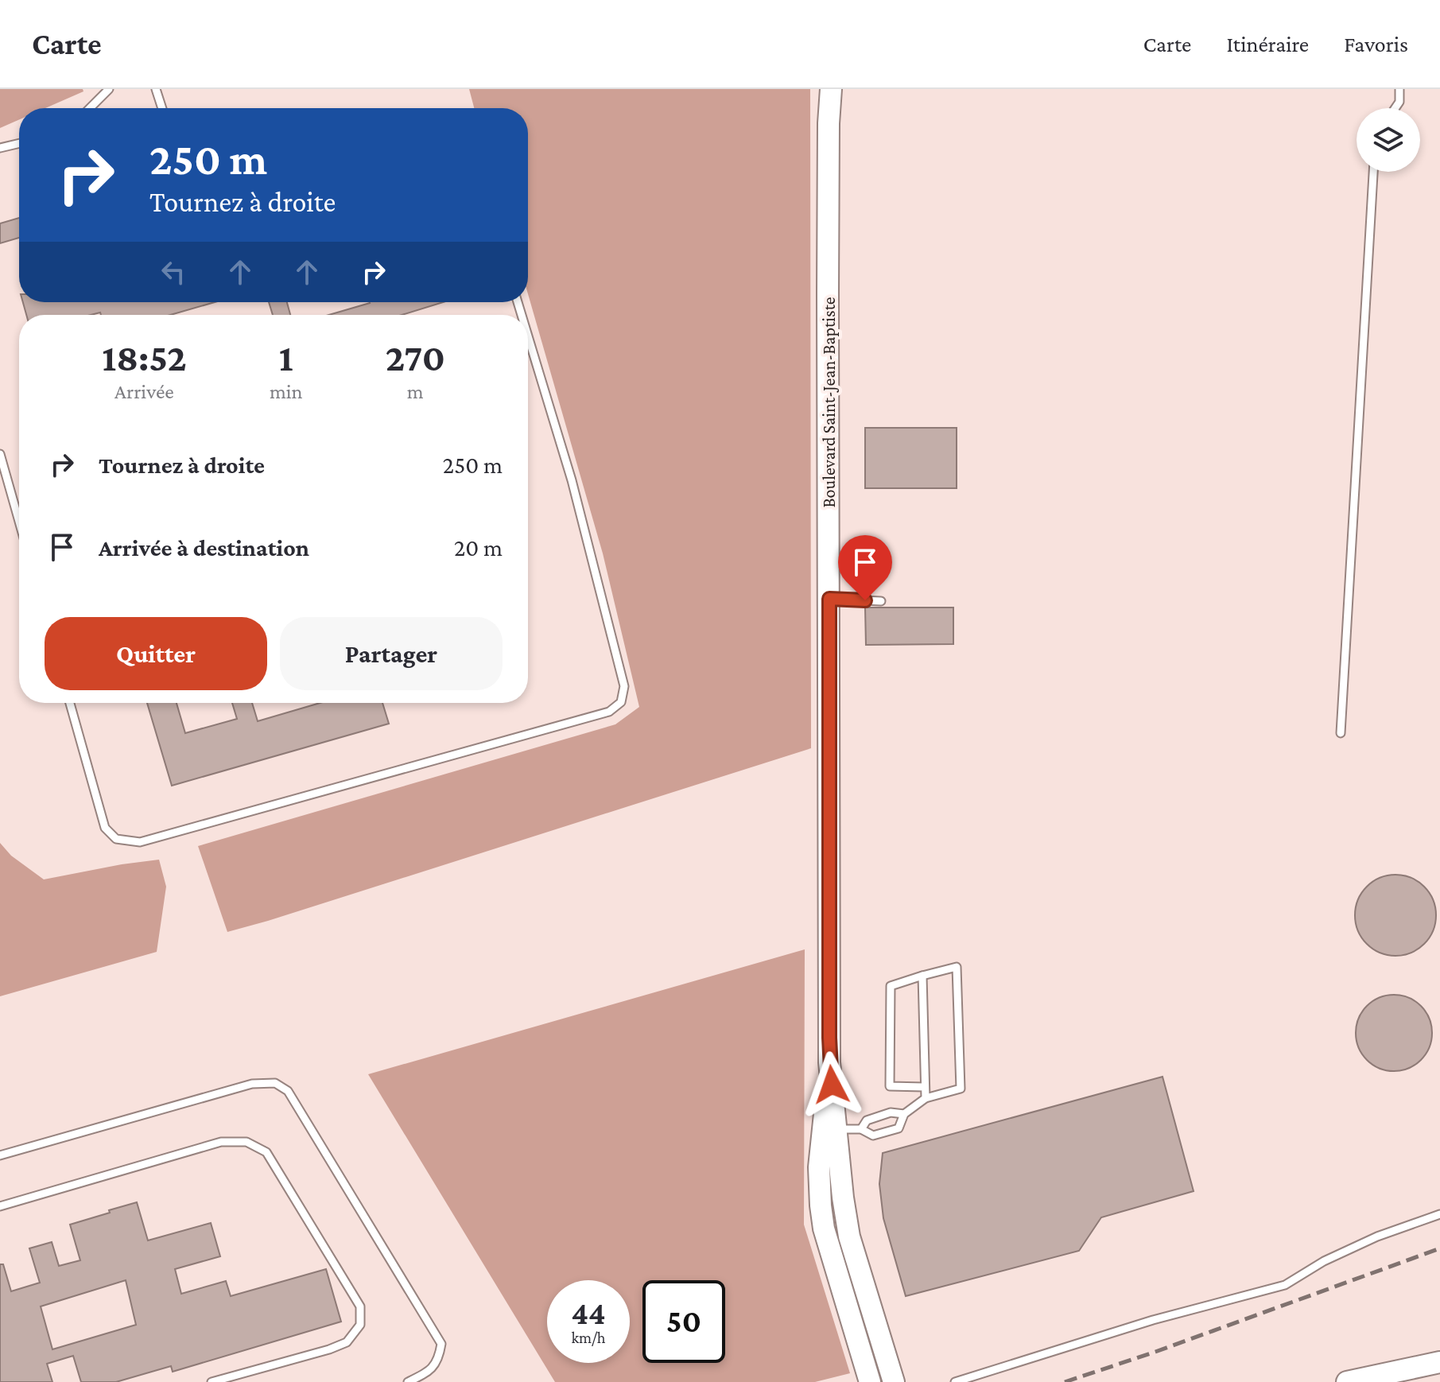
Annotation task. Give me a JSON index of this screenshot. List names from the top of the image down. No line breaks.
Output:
{"streets":{"main road":["Boulevard Saint-Jean-Baptiste"]},"page":{"header":"Carte","nav":["Carte","Itinéraire","Favoris"],"turn":["250 m","Tournez à droite"],"eta":["18:52","Arrivée","1","min","270","m"],"list":[{"name":"Tournez à droite","value":"250 m"},{"name":"Arrivée à destination","value":"20 m"}],"buttons":["Quitter","Partager"],"speed":"44 km/h","limit":"50"}}
